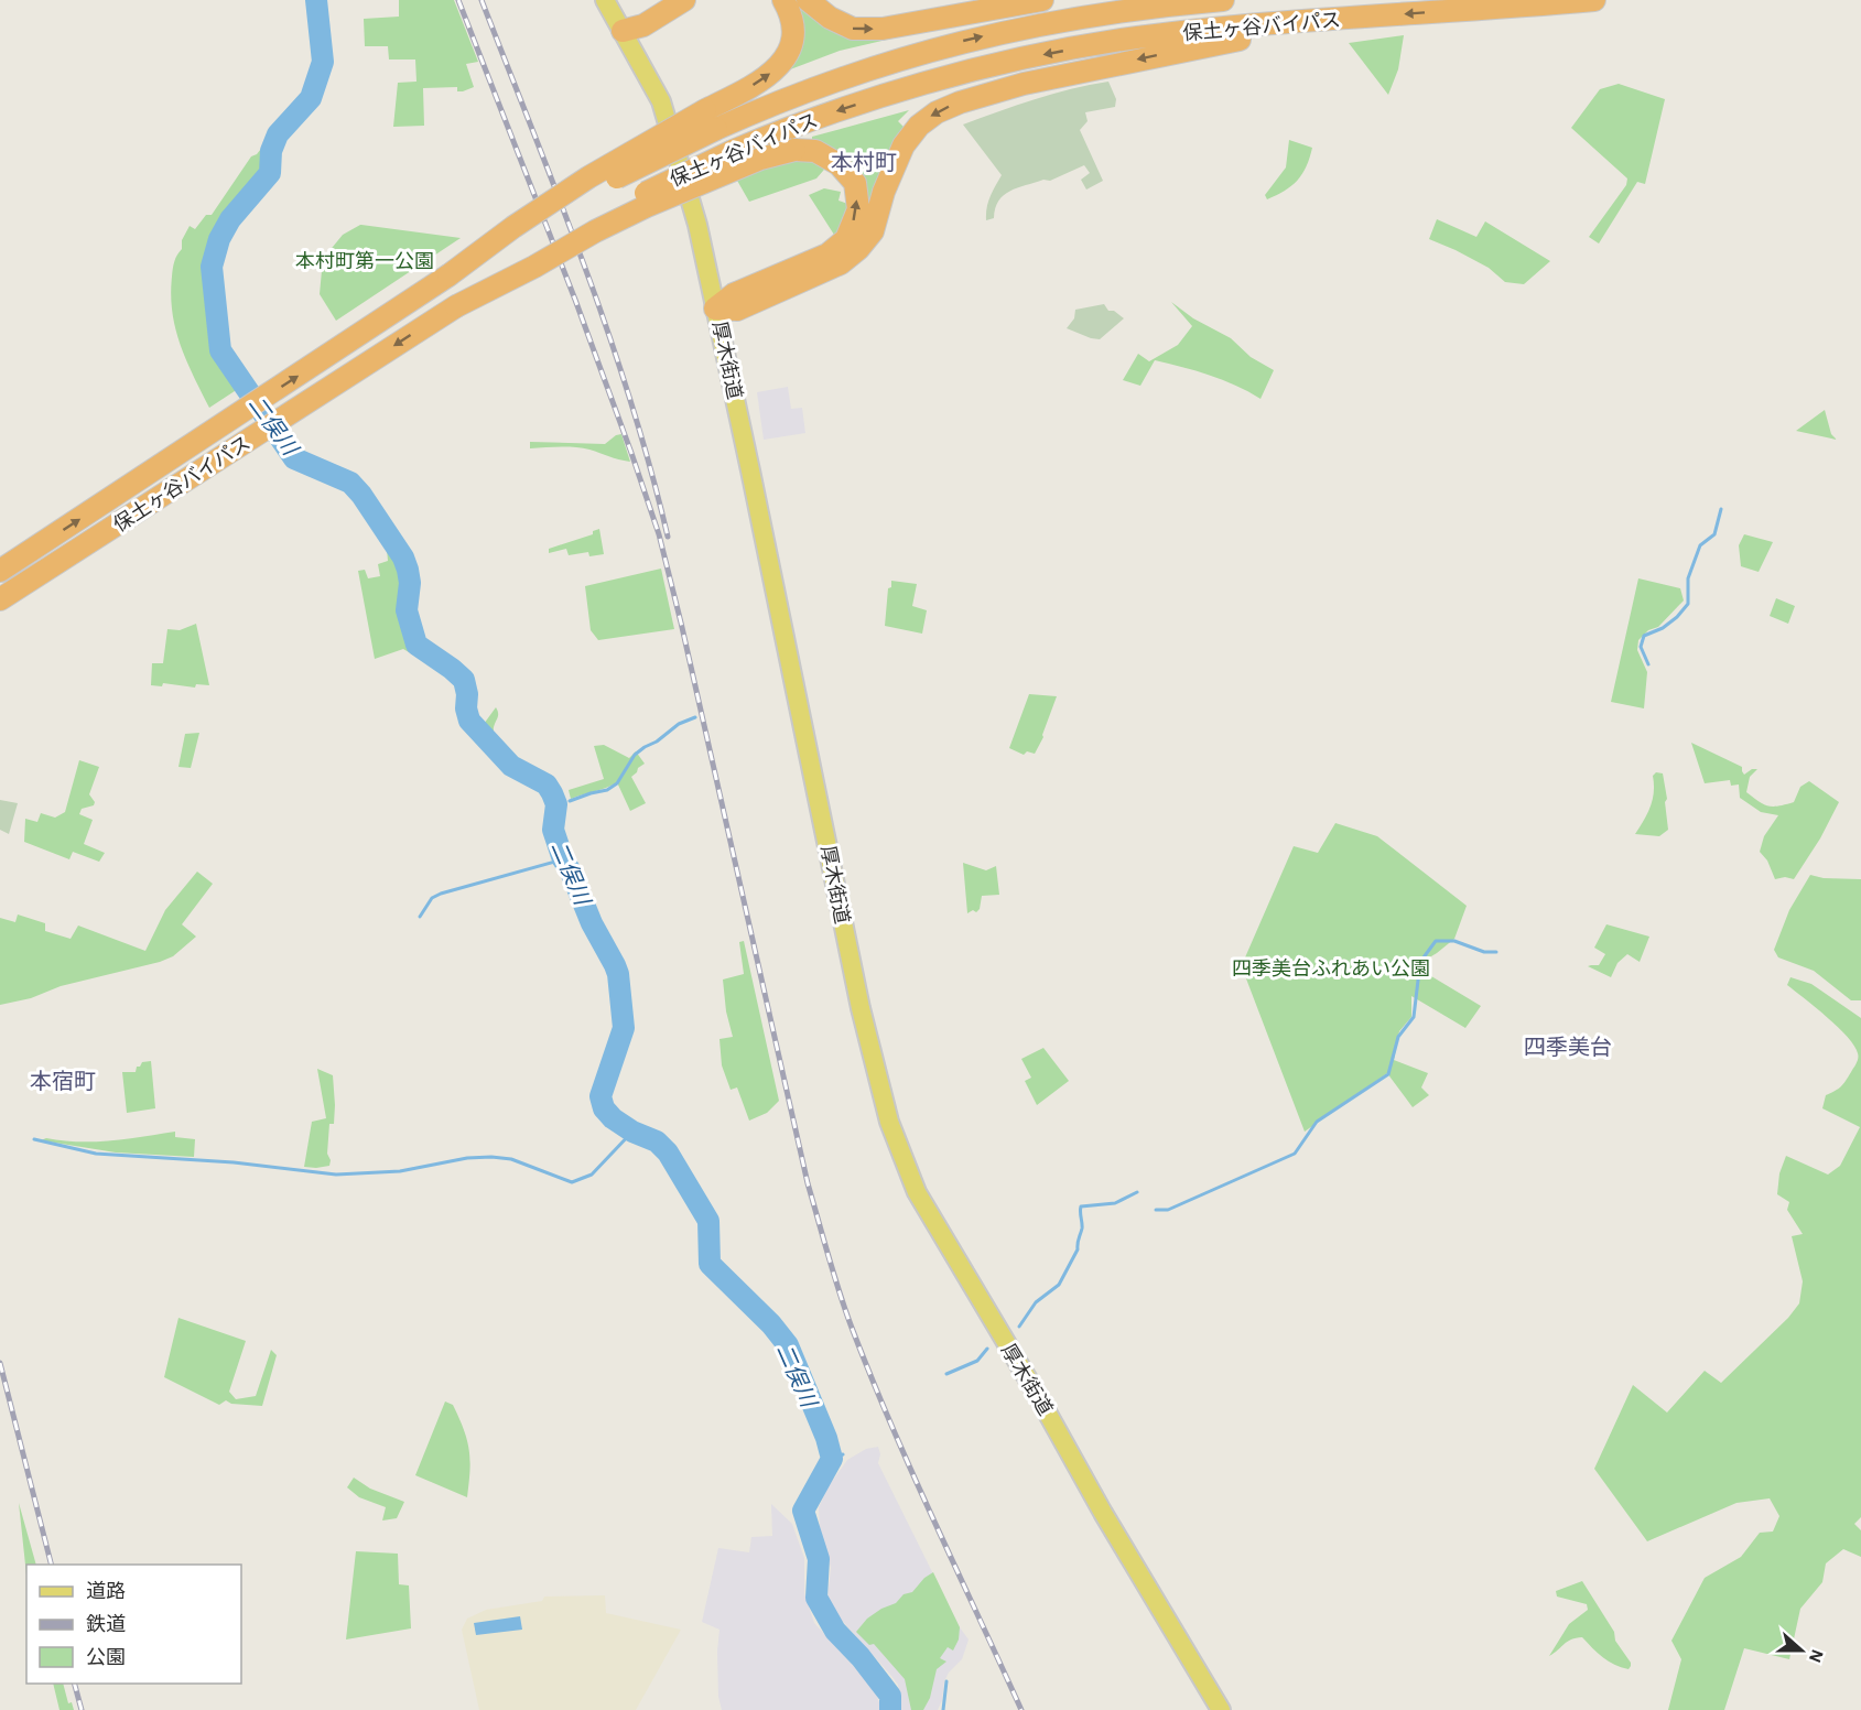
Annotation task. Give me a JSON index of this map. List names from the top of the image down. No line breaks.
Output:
{"streets":{"highway":["保土ヶ谷バイパス"],"main road":["厚木街道"]},"districts":["本村町","四季美台","本宿町"],"water":["二俣川"],"parks":["本村町第一公園","四季美台ふれあい公園"],"legend":["道路","鉄道","公園"],"north":"right"}
